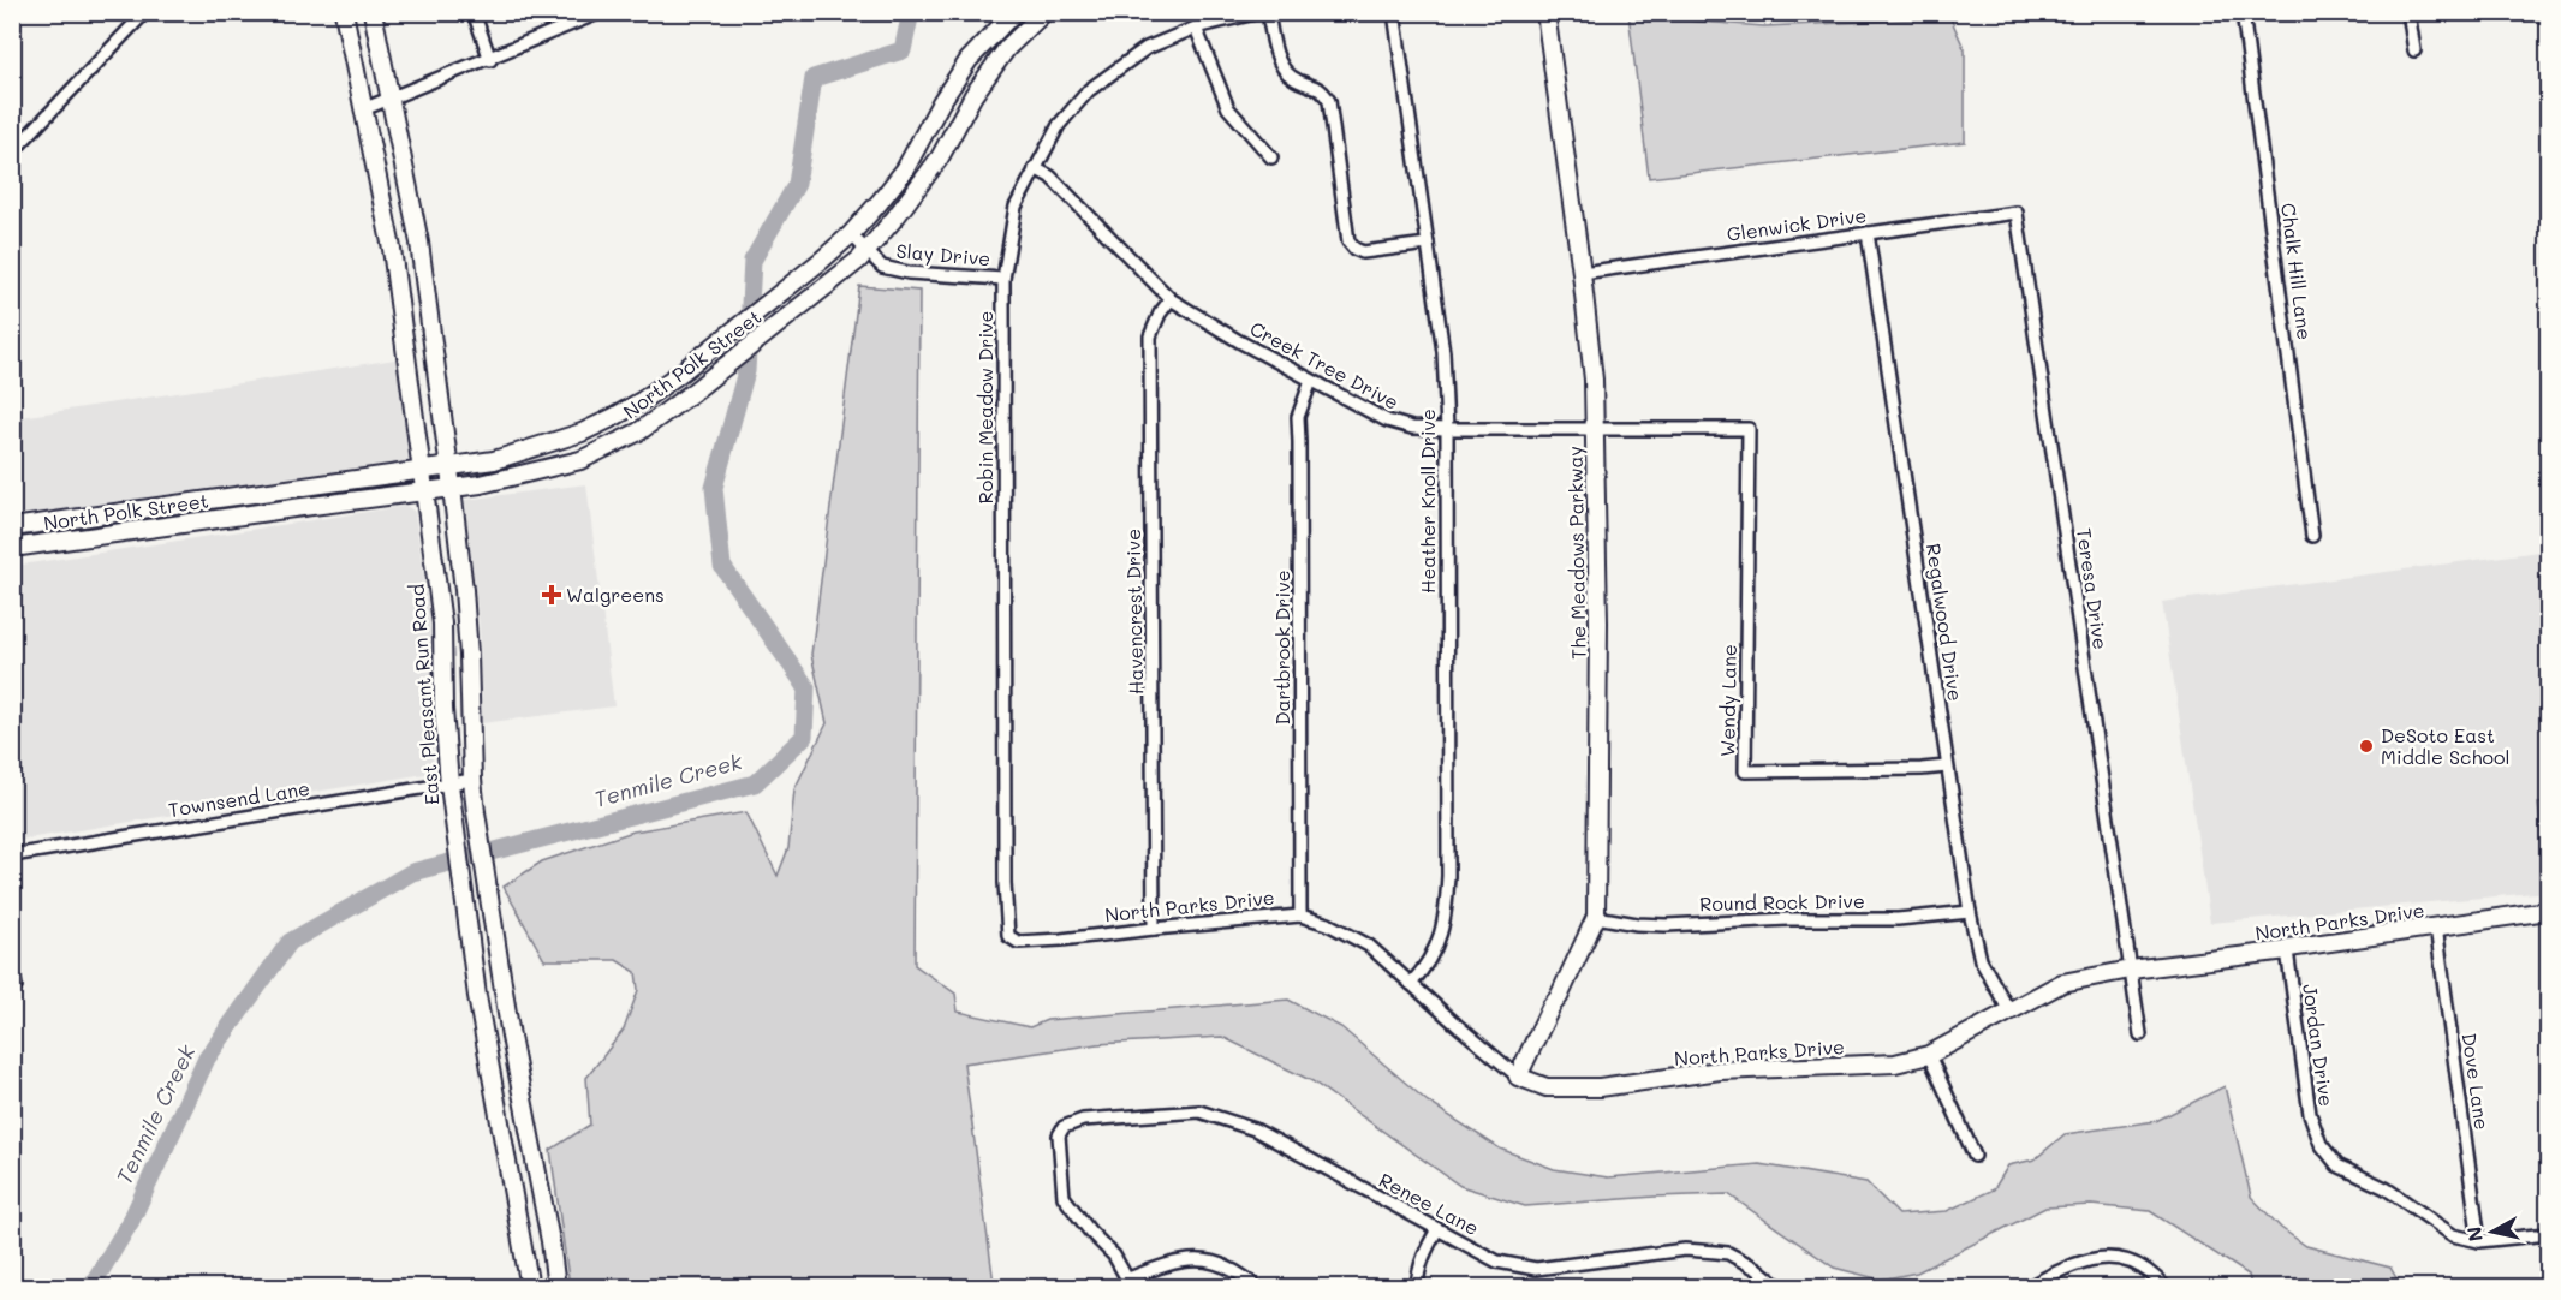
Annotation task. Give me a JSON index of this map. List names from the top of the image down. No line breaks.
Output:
{"streets":{"main road":["North Polk Street","The Meadows Parkway","East Pleasant Run Road","North Parks Drive"],"street":["Glenwick Drive","Slay Drive","Chalk Hill Lane","Creek Tree Drive","Robin Meadow Drive","Heather Knoll Drive","Teresa Drive","Havencrest Drive","Regalwood Drive","Dartbrook Drive","Wendy Lane","Townsend Lane","Round Rock Drive","Jordan Drive","Dove Lane","Renee Lane"]},"crossings":[["Glenwick Drive","The Meadows Parkway"],["Glenwick Drive","Teresa Drive"],["Glenwick Drive","Regalwood Drive"],["Slay Drive","North Polk Street"],["Slay Drive","Robin Meadow Drive"],["North Polk Street","East Pleasant Run Road"],["Creek Tree Drive","Robin Meadow Drive"],["Creek Tree Drive","Heather Knoll Drive"],["Creek Tree Drive","The Meadows Parkway"],["Creek Tree Drive","Havencrest Drive"],["Creek Tree Drive","Dartbrook Drive"],["Creek Tree Drive","Wendy Lane"],["Robin Meadow Drive","North Parks Drive"],["Heather Knoll Drive","North Parks Drive"],["The Meadows Parkway","Round Rock Drive"],["The Meadows Parkway","North Parks Drive"],["Teresa Drive","North Parks Drive"],["Havencrest Drive","North Parks Drive"],["Regalwood Drive","Wendy Lane"],["Regalwood Drive","Round Rock Drive"],["Regalwood Drive","North Parks Drive"],["Dartbrook Drive","North Parks Drive"],["East Pleasant Run Road","Townsend Lane"],["North Parks Drive","Jordan Drive"],["North Parks Drive","Dove Lane"],["Jordan Drive","Dove Lane"]],"water":["Tenmile Creek"],"places":{"health":["Walgreens"],"other":["DeSoto East Middle School"]},"north":"left"}
